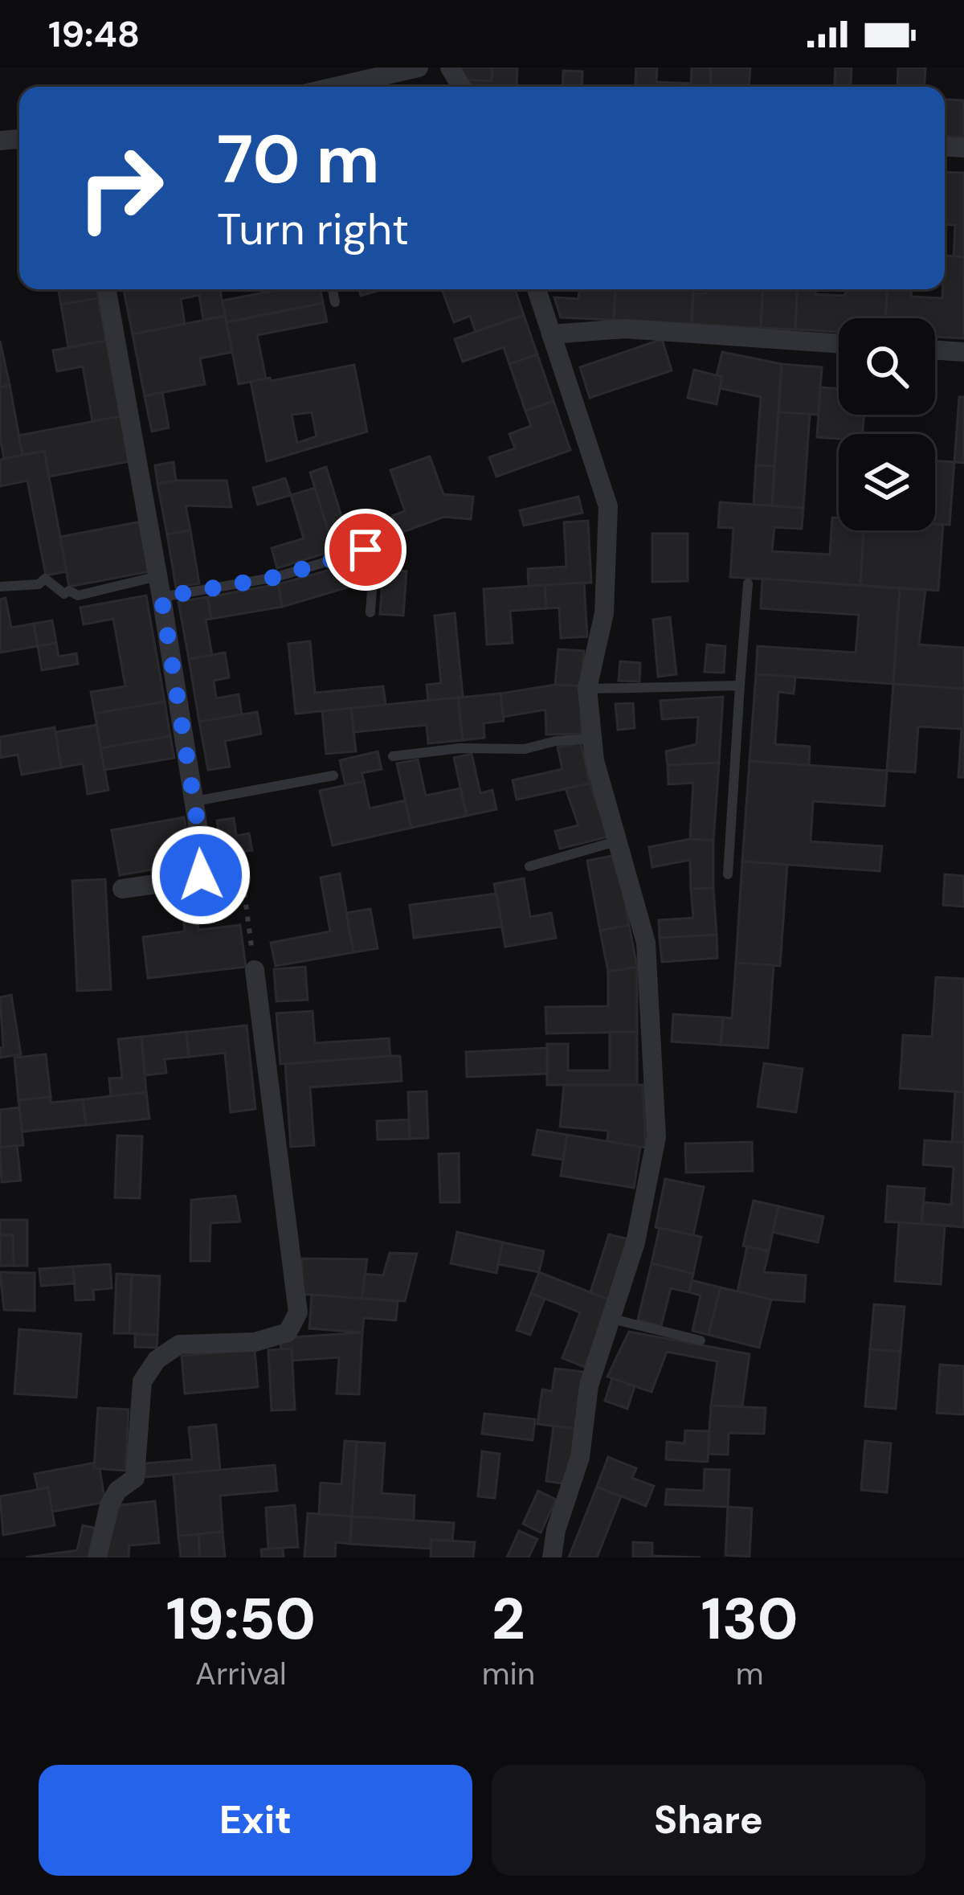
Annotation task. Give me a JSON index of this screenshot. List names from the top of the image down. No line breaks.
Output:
{"page":{"status":"19:48","turn":["70 m","Turn right"],"eta":["19:50","Arrival","2","min","130","m"],"buttons":["Exit","Share"]}}
